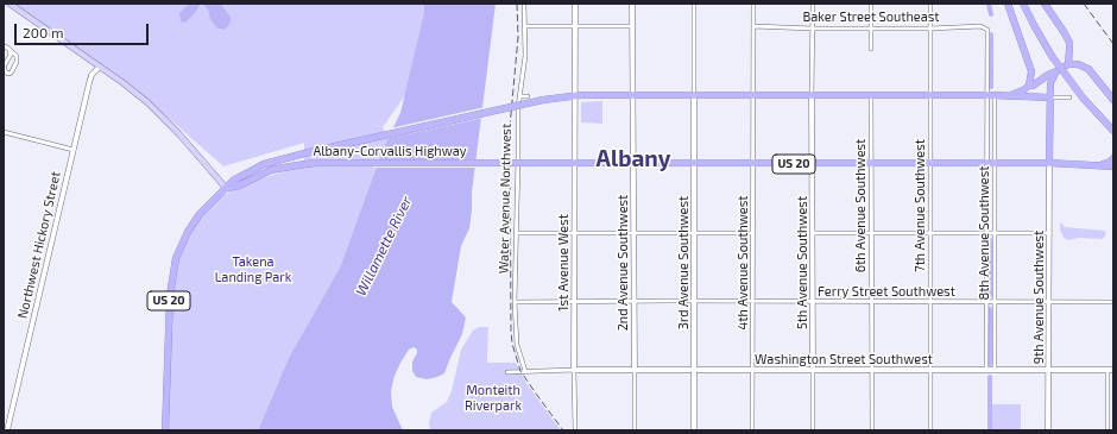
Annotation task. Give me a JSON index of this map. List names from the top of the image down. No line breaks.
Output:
{"streets":{"highway":["Albany-Corvallis Highway","US 20"],"street":["Baker Street Southeast","Water Avenue Northwest","6th Avenue Southwest","7th Avenue Southwest","8th Avenue Southwest","Northwest Hickory Street","1st Avenue West","2nd Avenue Southwest","3rd Avenue Southwest","4th Avenue Southwest","5th Avenue Southwest","Ferry Street Southwest","9th Avenue Southwest","Washington Street Southwest"]},"crossings":[["Baker Street Southeast","7th Avenue Southwest"],["Baker Street Southeast","8th Avenue Southwest"],["Baker Street Southeast","4th Avenue Southwest"],["Albany-Corvallis Highway","US 20"],["Albany-Corvallis Highway","1st Avenue West"],["US 20","6th Avenue Southwest"],["US 20","7th Avenue Southwest"],["US 20","8th Avenue Southwest"],["US 20","1st Avenue West"],["US 20","2nd Avenue Southwest"],["US 20","3rd Avenue Southwest"],["US 20","4th Avenue Southwest"],["US 20","5th Avenue Southwest"],["US 20","9th Avenue Southwest"],["Water Avenue Northwest","Ferry Street Southwest"],["6th Avenue Southwest","Ferry Street Southwest"],["6th Avenue Southwest","Washington Street Southwest"],["7th Avenue Southwest","Ferry Street Southwest"],["7th Avenue Southwest","Washington Street Southwest"],["8th Avenue Southwest","Ferry Street Southwest"],["8th Avenue Southwest","Washington Street Southwest"],["1st Avenue West","Ferry Street Southwest"],["1st Avenue West","Washington Street Southwest"],["2nd Avenue Southwest","Ferry Street Southwest"],["2nd Avenue Southwest","Washington Street Southwest"],["3rd Avenue Southwest","Ferry Street Southwest"],["3rd Avenue Southwest","Washington Street Southwest"],["4th Avenue Southwest","Ferry Street Southwest"],["4th Avenue Southwest","Washington Street Southwest"],["5th Avenue Southwest","Ferry Street Southwest"],["5th Avenue Southwest","Washington Street Southwest"],["Ferry Street Southwest","9th Avenue Southwest"],["9th Avenue Southwest","Washington Street Southwest"]],"districts":["Albany"],"water":["Willamette River"],"parks":["Takena Landing Park","Monteith Riverpark"],"scale_bar":"200 m"}
